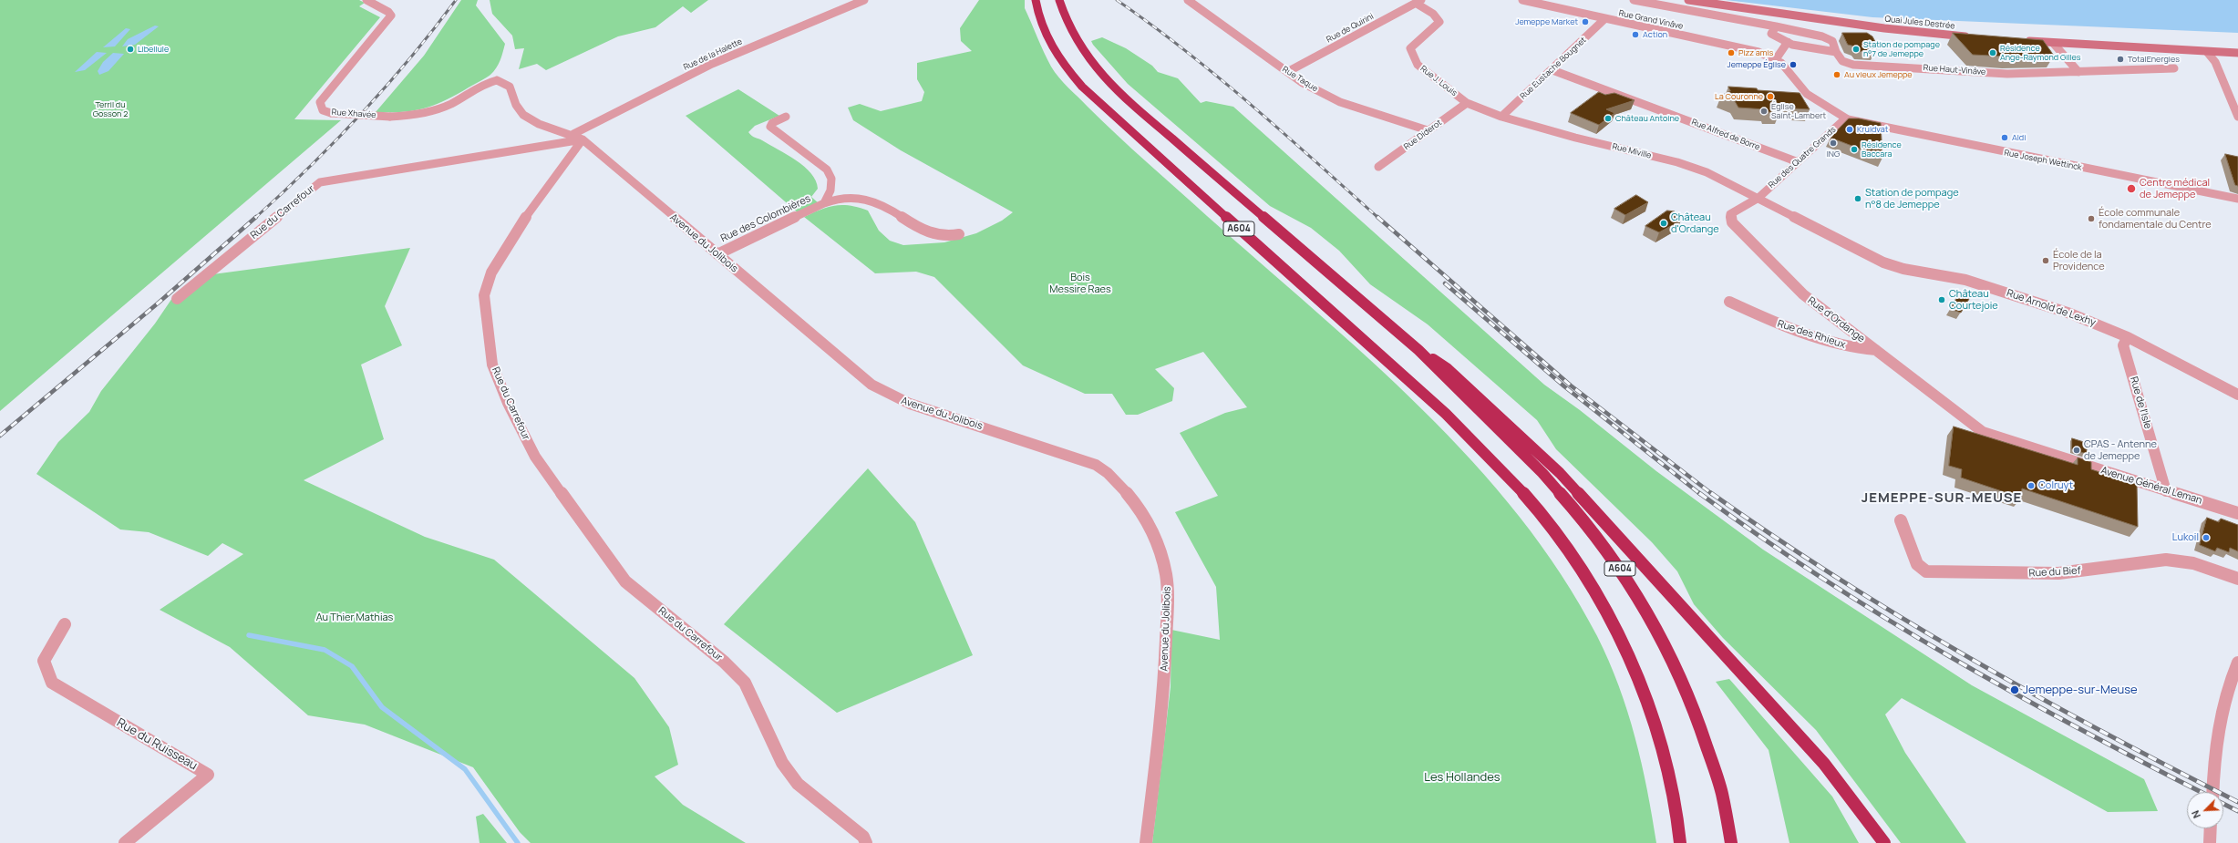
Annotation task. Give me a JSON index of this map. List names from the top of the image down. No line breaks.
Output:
{"streets":{"highway":["A604"],"main road":["Quai Jules Destrée"],"street":["Rue Grand Vinâve","Rue de Quirini","Rue de la Halette","Rue Eustache Bougnet","Rue Haut-Vinâve","Rue Taque","Rue J. Louis","Rue Xhavée","Rue Diderot","Rue Alfred de Borre","Rue Miville","Rue des Quatre Grands","Rue Joseph Wettinck","Rue du Carrefour","Rue des Colombières","Avenue du Jolibois","Rue Arnold de Lexhy","Rue d'Ordange","Rue des Rhieux","Rue de l'Isle","Avenue Général Leman","Rue du Bief","Rue du Ruisseau"]},"crossings":[["Rue Grand Vinâve","Rue Eustache Bougnet"],["Rue Grand Vinâve","Rue des Quatre Grands"],["Rue Grand Vinâve","Rue Joseph Wettinck"],["Rue de Quirini","Rue Taque"],["Rue de Quirini","Rue J. Louis"],["Rue de la Halette","Rue du Carrefour"],["Rue de la Halette","Avenue du Jolibois"],["Rue Eustache Bougnet","Rue J. Louis"],["Rue Eustache Bougnet","Rue Alfred de Borre"],["Rue Eustache Bougnet","Rue Miville"],["Rue Taque","Rue Diderot"],["Rue J. Louis","Rue Diderot"],["Rue J. Louis","Rue Miville"],["Rue Xhavée","Avenue du Jolibois"],["Rue Alfred de Borre","Rue des Quatre Grands"],["Rue Miville","Rue des Quatre Grands"],["Rue Miville","Rue Arnold de Lexhy"],["Rue Miville","Rue d'Ordange"],["Rue des Quatre Grands","Rue Joseph Wettinck"],["Rue des Quatre Grands","Rue Arnold de Lexhy"],["Rue des Quatre Grands","Rue d'Ordange"],["Rue du Carrefour","Avenue du Jolibois"],["Rue des Colombières","Avenue du Jolibois"],["Rue Arnold de Lexhy","Rue d'Ordange"],["Rue Arnold de Lexhy","Rue de l'Isle"],["Rue d'Ordange","Rue des Rhieux"],["Rue d'Ordange","Avenue Général Leman"],["Rue de l'Isle","Avenue Général Leman"]],"districts":["JEMEPPE-SUR-MEUSE"],"parks":["Terril du Gosson 2","Bois Messire Raes","Au Thier Mathias","Les Hollandes"],"places":["Jemeppe Market","Action","Libellule","Station de pompage n°7 de Jemeppe","Pizz amis","Résidence Ange-Raymond Gilles","TotalEnergies","Jemeppe Église","Au vieux Jemeppe","La Couronne","Église Saint-Lambert","Château Antoine","Kruidvat","Aldi","ING","Résidence Baccara","Centre médical de Jemeppe","Station de pompage n°8 de Jemeppe","École communale fondamentale du Centre","Château d'Ordange","École de la Providence","Château Courtejoie","CPAS - Antenne de Jemeppe","Colruyt","Lukoil","Jemeppe-sur-Meuse"],"north":"bottom left"}
